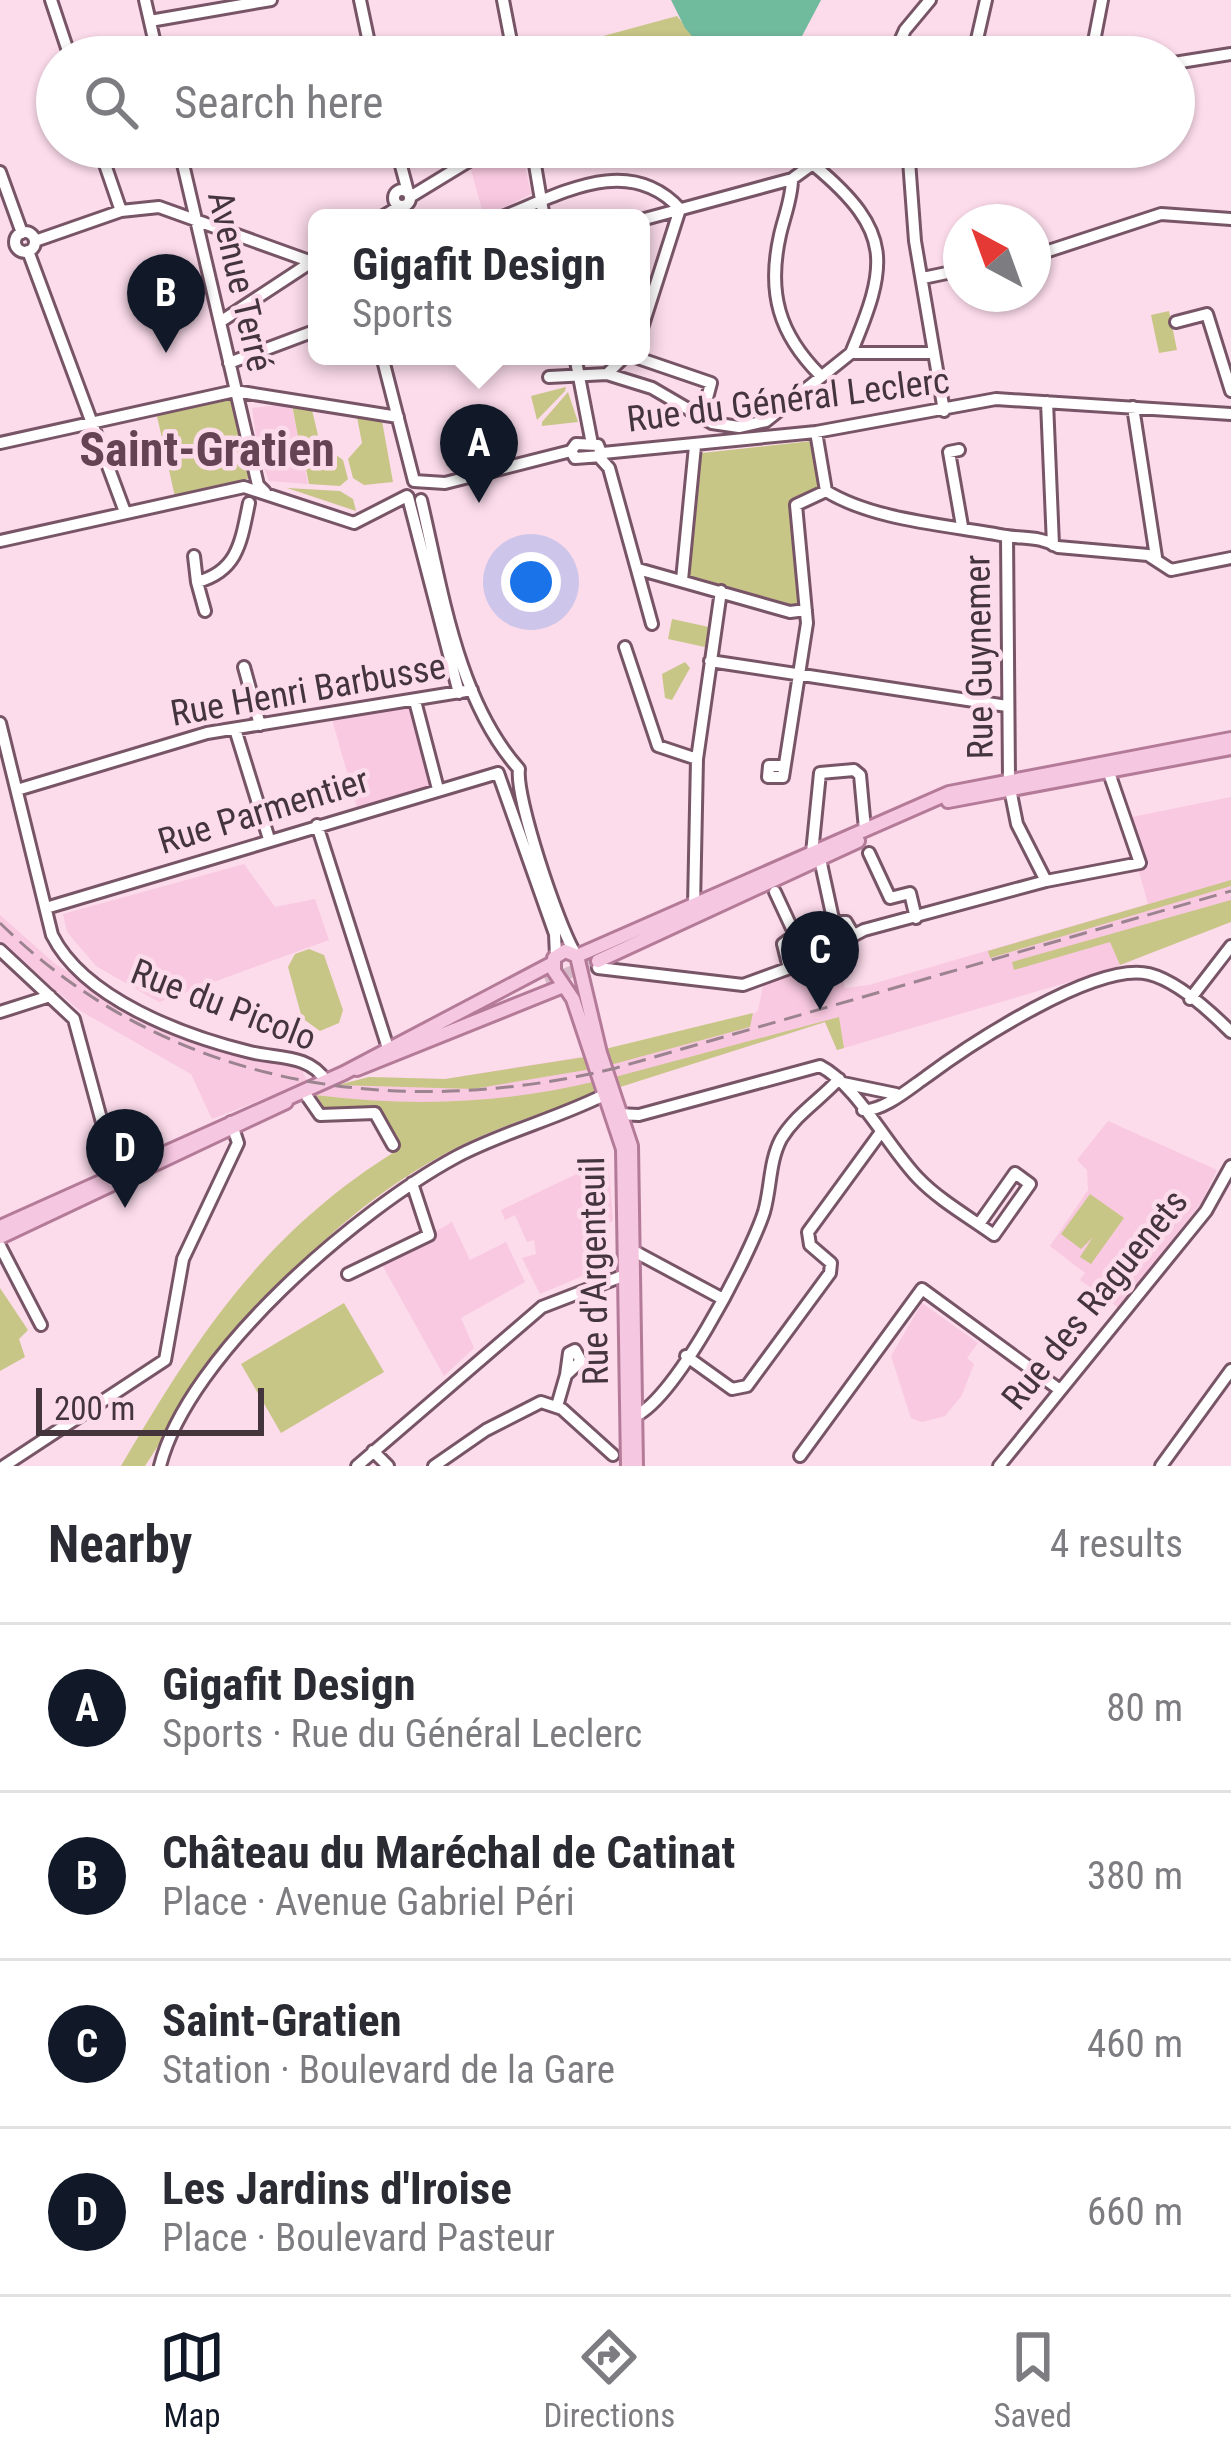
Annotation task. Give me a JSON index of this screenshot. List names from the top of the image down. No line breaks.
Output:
{"streets":{"main road":["Rue d'Argenteuil"],"street":["Avenue Terré","Rue du Général Leclerc","Rue Guynemer","Rue Henri Barbusse","Rue Parmentier","Rue du Picolo","Rue des Raguenets"]},"crossings":[["Rue Henri Barbusse","Rue du Picolo"],["Rue Parmentier","Rue du Picolo"]],"districts":["Saint-Gratien"],"scale_bar":"200 m","north":"top left","page":{"search":"Search here","popup":["Gigafit Design","Sports"],"pins":["B","A","C","D"],"scale":"200 m","heading":["Nearby","4 results"],"list":[{"mark":"A","name":"Gigafit Design","note":"Sports · Rue du Général Leclerc","value":"80 m"},{"mark":"B","name":"Château du Maréchal de Catinat","note":"Place · Avenue Gabriel Péri","value":"380 m"},{"mark":"C","name":"Saint-Gratien","note":"Station · Boulevard de la Gare","value":"460 m"},{"mark":"D","name":"Les Jardins d'Iroise","note":"Place · Boulevard Pasteur","value":"660 m"}],"nav":["Map","Directions","Saved"]}}
